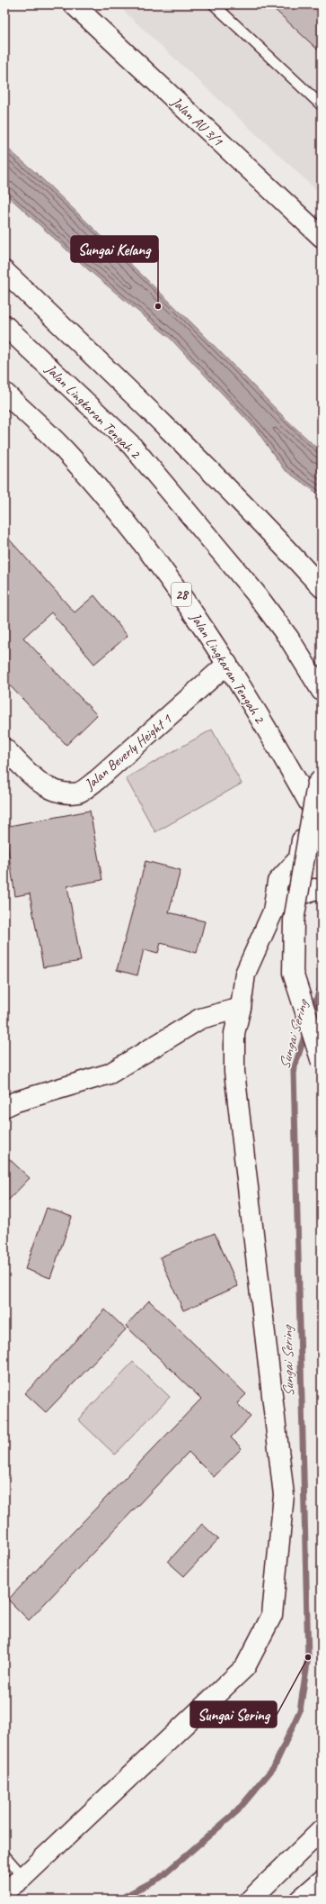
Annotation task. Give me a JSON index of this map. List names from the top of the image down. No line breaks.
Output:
{"streets":{"main road":["Jalan AU 3/1","Jalan Lingkaran Tengah 2","28","Jalan Beverly Height 1"]},"crossings":[["Jalan Lingkaran Tengah 2","Jalan Beverly Height 1"]],"water":["Sungai Sering"],"places":["Sungai Kelang","Sungai Sering"]}
